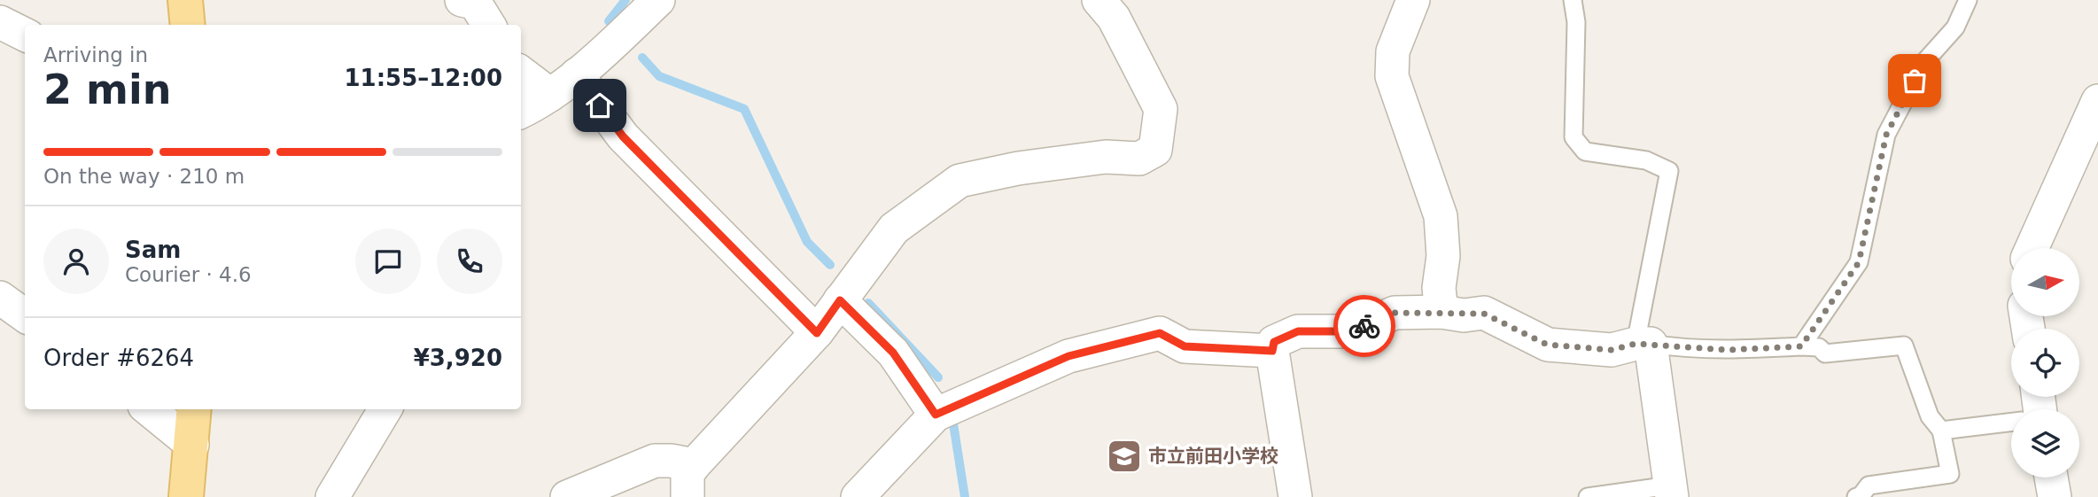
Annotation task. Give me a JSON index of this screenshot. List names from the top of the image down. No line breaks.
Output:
{"places":{"school or university":["市立前田小学校"]},"north":"right","page":{"heading":["2 min","Arriving in","11:55–12:00"],"panel":["Sam","Courier · 4.6","Order #6264","¥3,920"],"bar":"On the way · 210 m"}}
